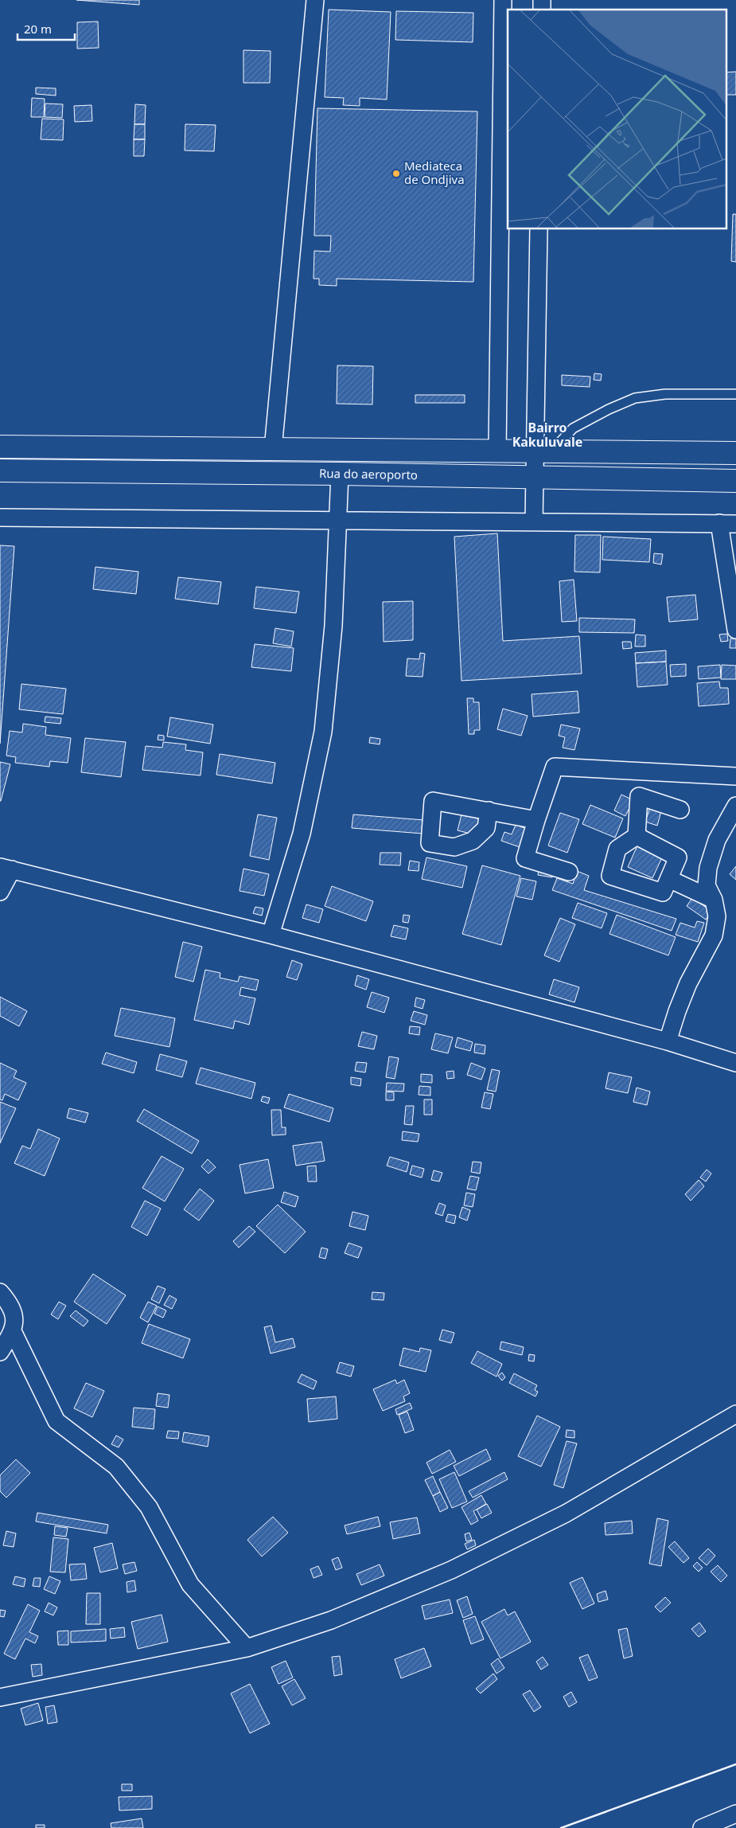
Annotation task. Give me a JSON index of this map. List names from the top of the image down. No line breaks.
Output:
{"streets":{"main road":["Rua do aeroporto"]},"districts":["Bairro Kakuluvale"],"places":["Mediateca de Ondjiva"],"scale_bar":"20 m"}
